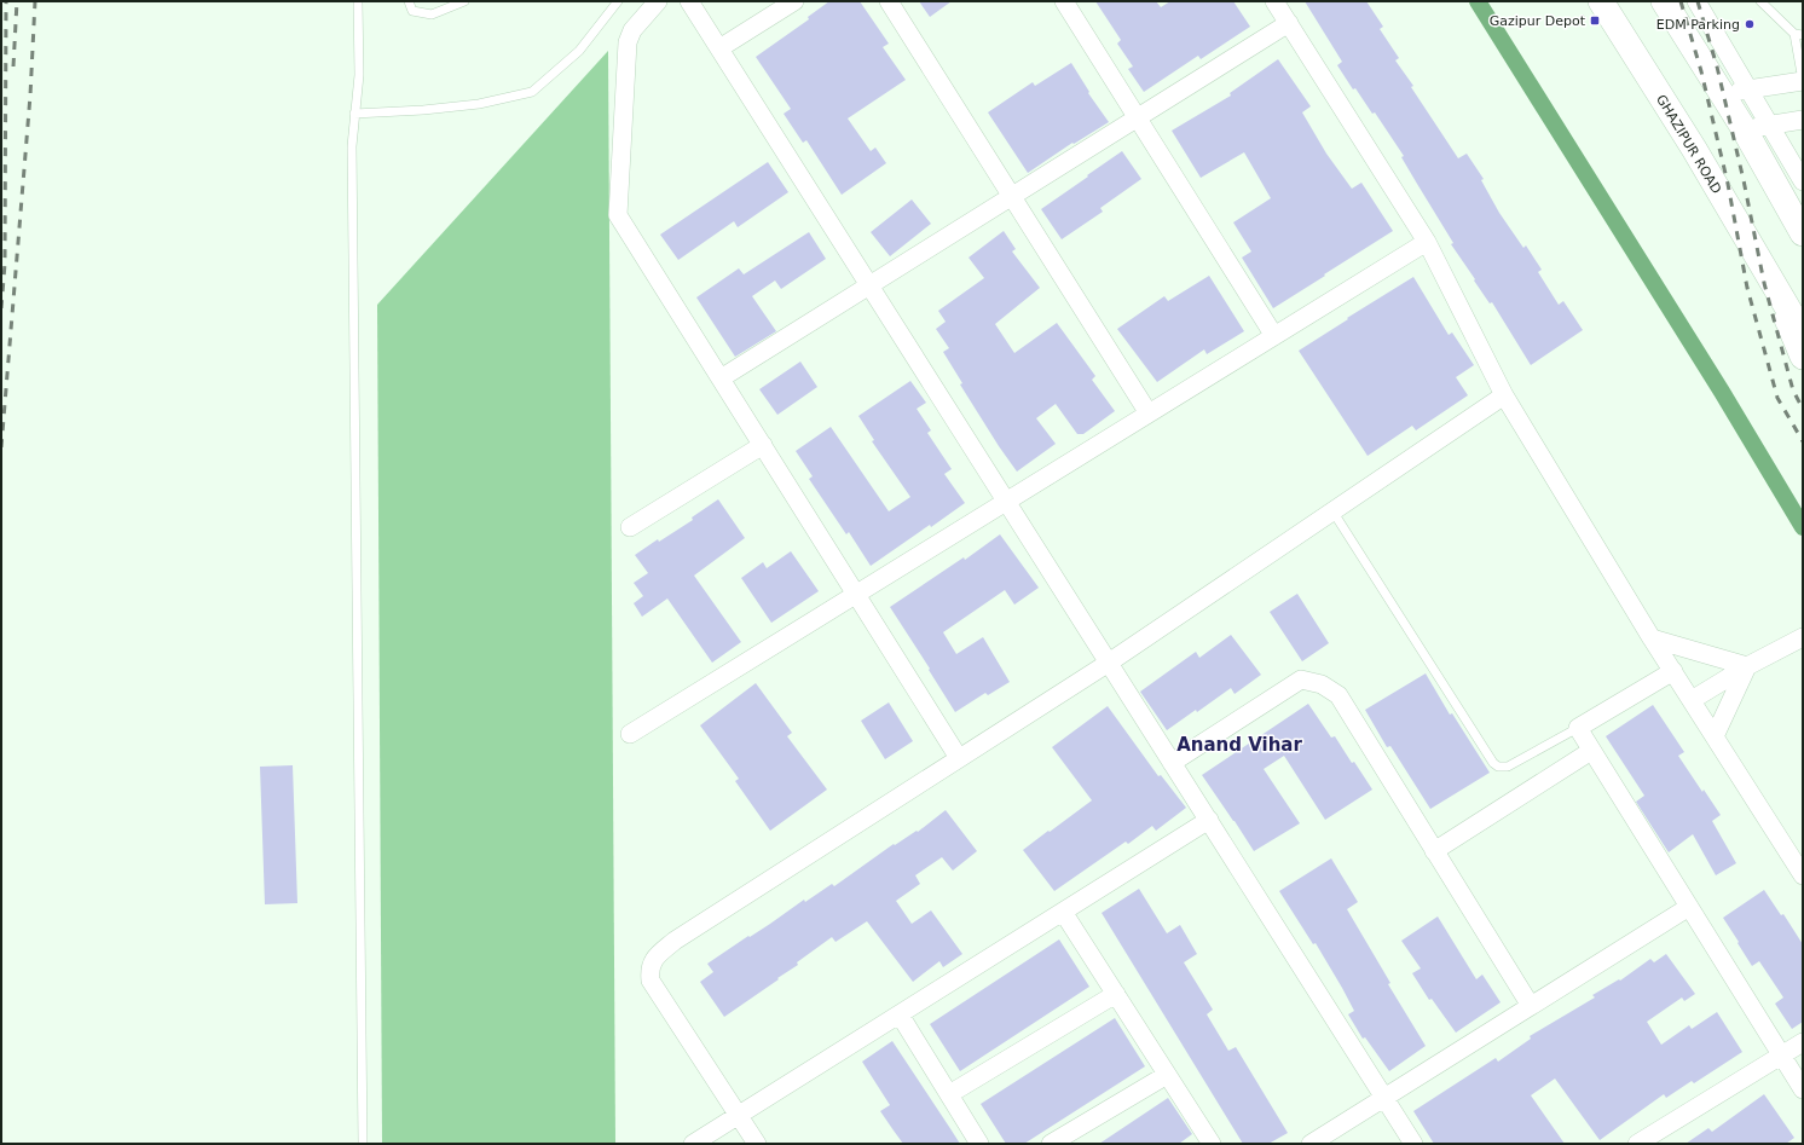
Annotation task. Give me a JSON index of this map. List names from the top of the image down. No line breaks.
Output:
{"streets":{"main road":["GHAZIPUR ROAD"]},"districts":["Anand Vihar"],"places":{"transit":["Gazipur Depot"],"other":["EDM Parking"]}}
